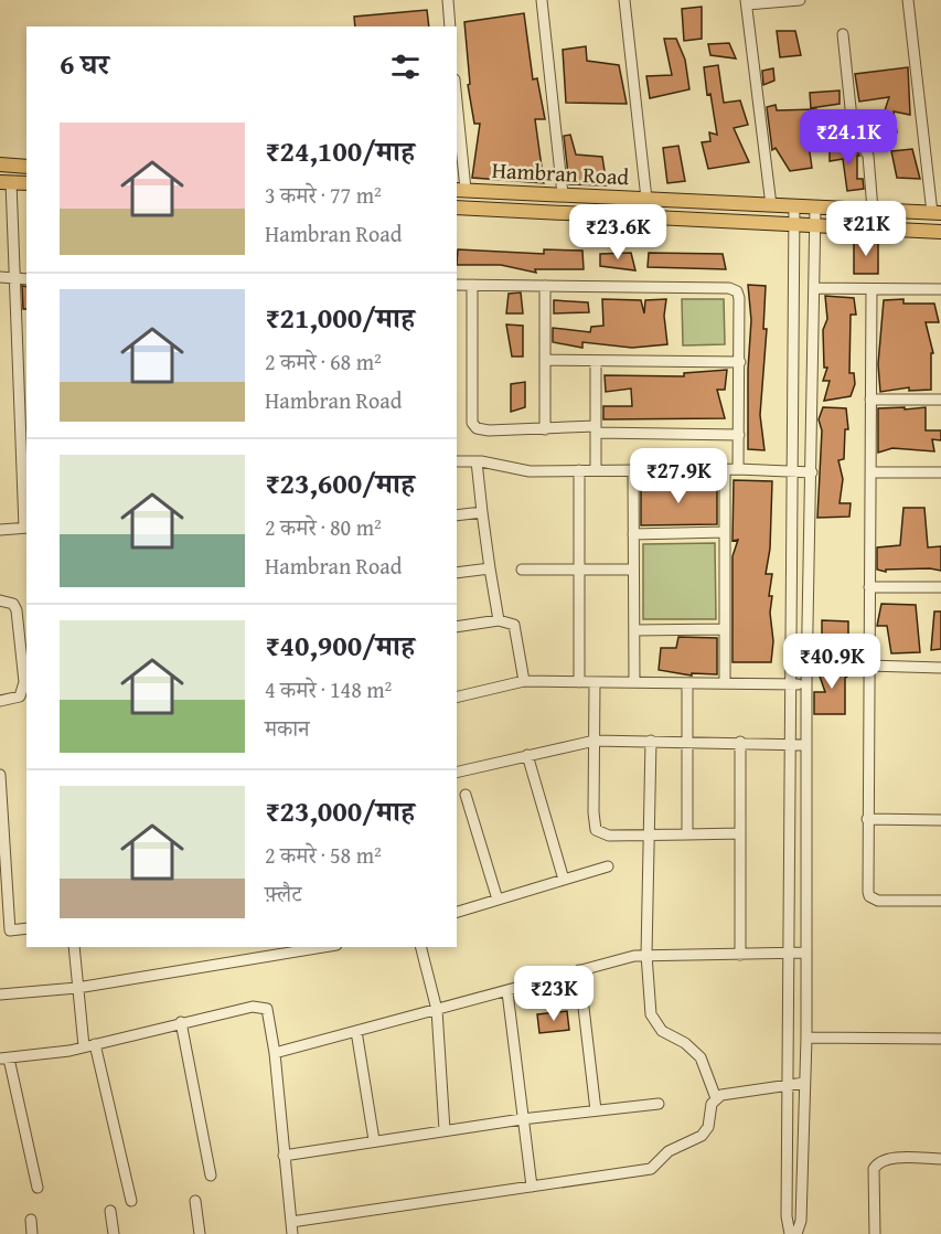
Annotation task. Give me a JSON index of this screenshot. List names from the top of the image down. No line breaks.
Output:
{"streets":{"main road":["Hambran Road"]},"page":{"heading":"6 घर","list":[{"name":"₹24,100/माह","note":"3 कमरे · 77 m² · Hambran Road"},{"name":"₹21,000/माह","note":"2 कमरे · 68 m² · Hambran Road"},{"name":"₹23,600/माह","note":"2 कमरे · 80 m² · Hambran Road"},{"name":"₹40,900/माह","note":"4 कमरे · 148 m² · मकान"},{"name":"₹23,000/माह","note":"2 कमरे · 58 m² · फ़्लैट"}],"price":["₹24.1K","₹21K","₹23.6K","₹27.9K","₹40.9K","₹23K"]}}
